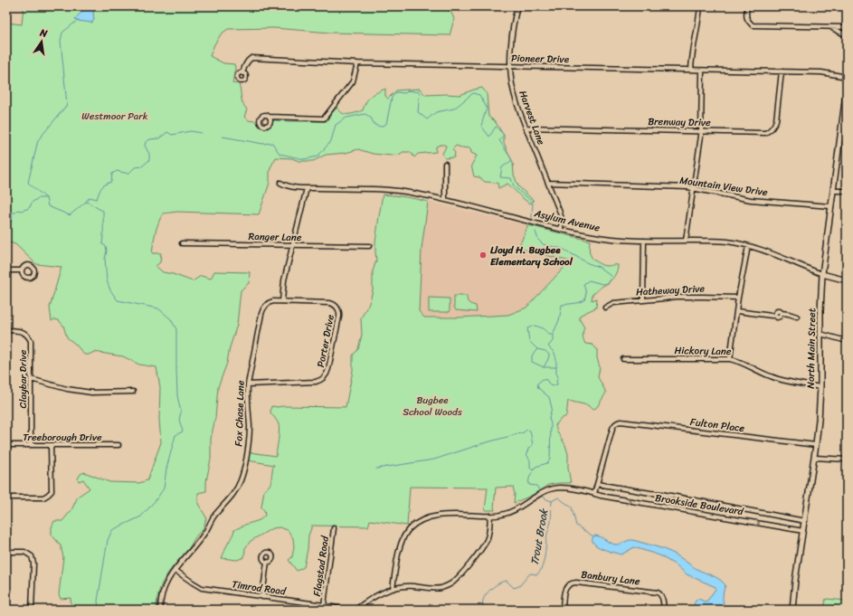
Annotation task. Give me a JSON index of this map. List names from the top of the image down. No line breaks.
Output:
{"streets":{"main road":["Asylum Avenue","North Main Street"],"street":["Pioneer Drive","Harvest Lane","Brenway Drive","Mountain View Drive","Ranger Lane","Hatheway Drive","Porter Drive","Hickory Lane","Claybar Drive","Fox Chase Lane","Fulton Place","Treeborough Drive","Brookside Boulevard","Flagstad Road","Banbury Lane","Timrod Road"]},"crossings":[["Pioneer Drive","Harvest Lane"],["Pioneer Drive","Brenway Drive"],["Harvest Lane","Brenway Drive"],["Harvest Lane","Mountain View Drive"],["Harvest Lane","Asylum Avenue"],["Mountain View Drive","North Main Street"],["Asylum Avenue","North Main Street"],["Porter Drive","Fox Chase Lane"],["North Main Street","Hickory Lane"],["North Main Street","Fulton Place"],["North Main Street","Brookside Boulevard"],["Claybar Drive","Treeborough Drive"],["Fox Chase Lane","Timrod Road"],["Fulton Place","Brookside Boulevard"],["Flagstad Road","Timrod Road"]],"water":["Trout Brook"],"parks":["Westmoor Park","Bugbee School Woods"],"places":["Lloyd H. Bugbee Elementary School"],"north":"top"}
